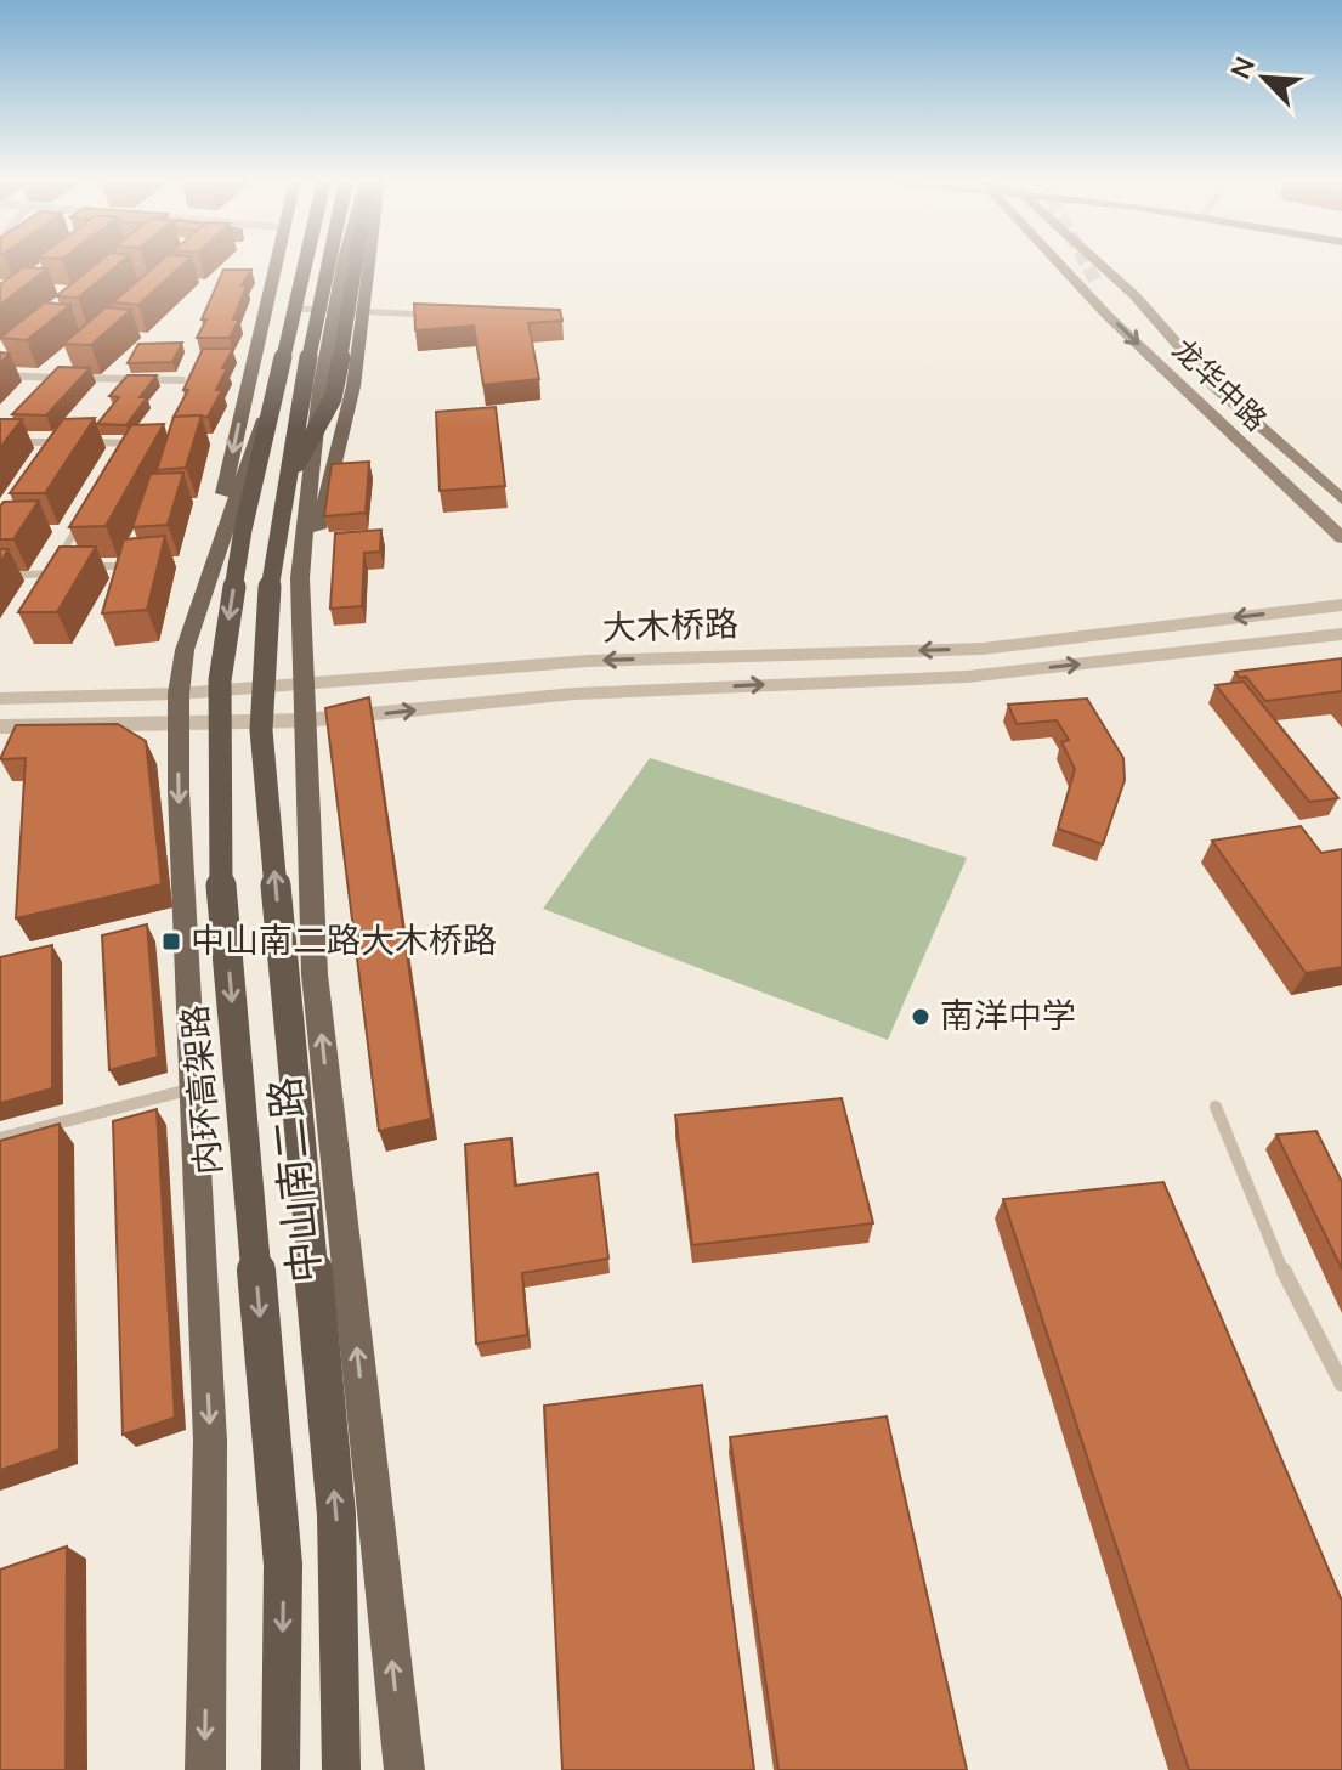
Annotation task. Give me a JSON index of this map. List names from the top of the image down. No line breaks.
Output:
{"streets":{"highway":["内环高架路"],"main road":["龙华中路","中山南二路"],"street":["大木桥路"]},"crossings":[["大木桥路","中山南二路"]],"places":{"transit":["中山南二路大木桥路"],"other":["南洋中学"]},"north":"top left"}
